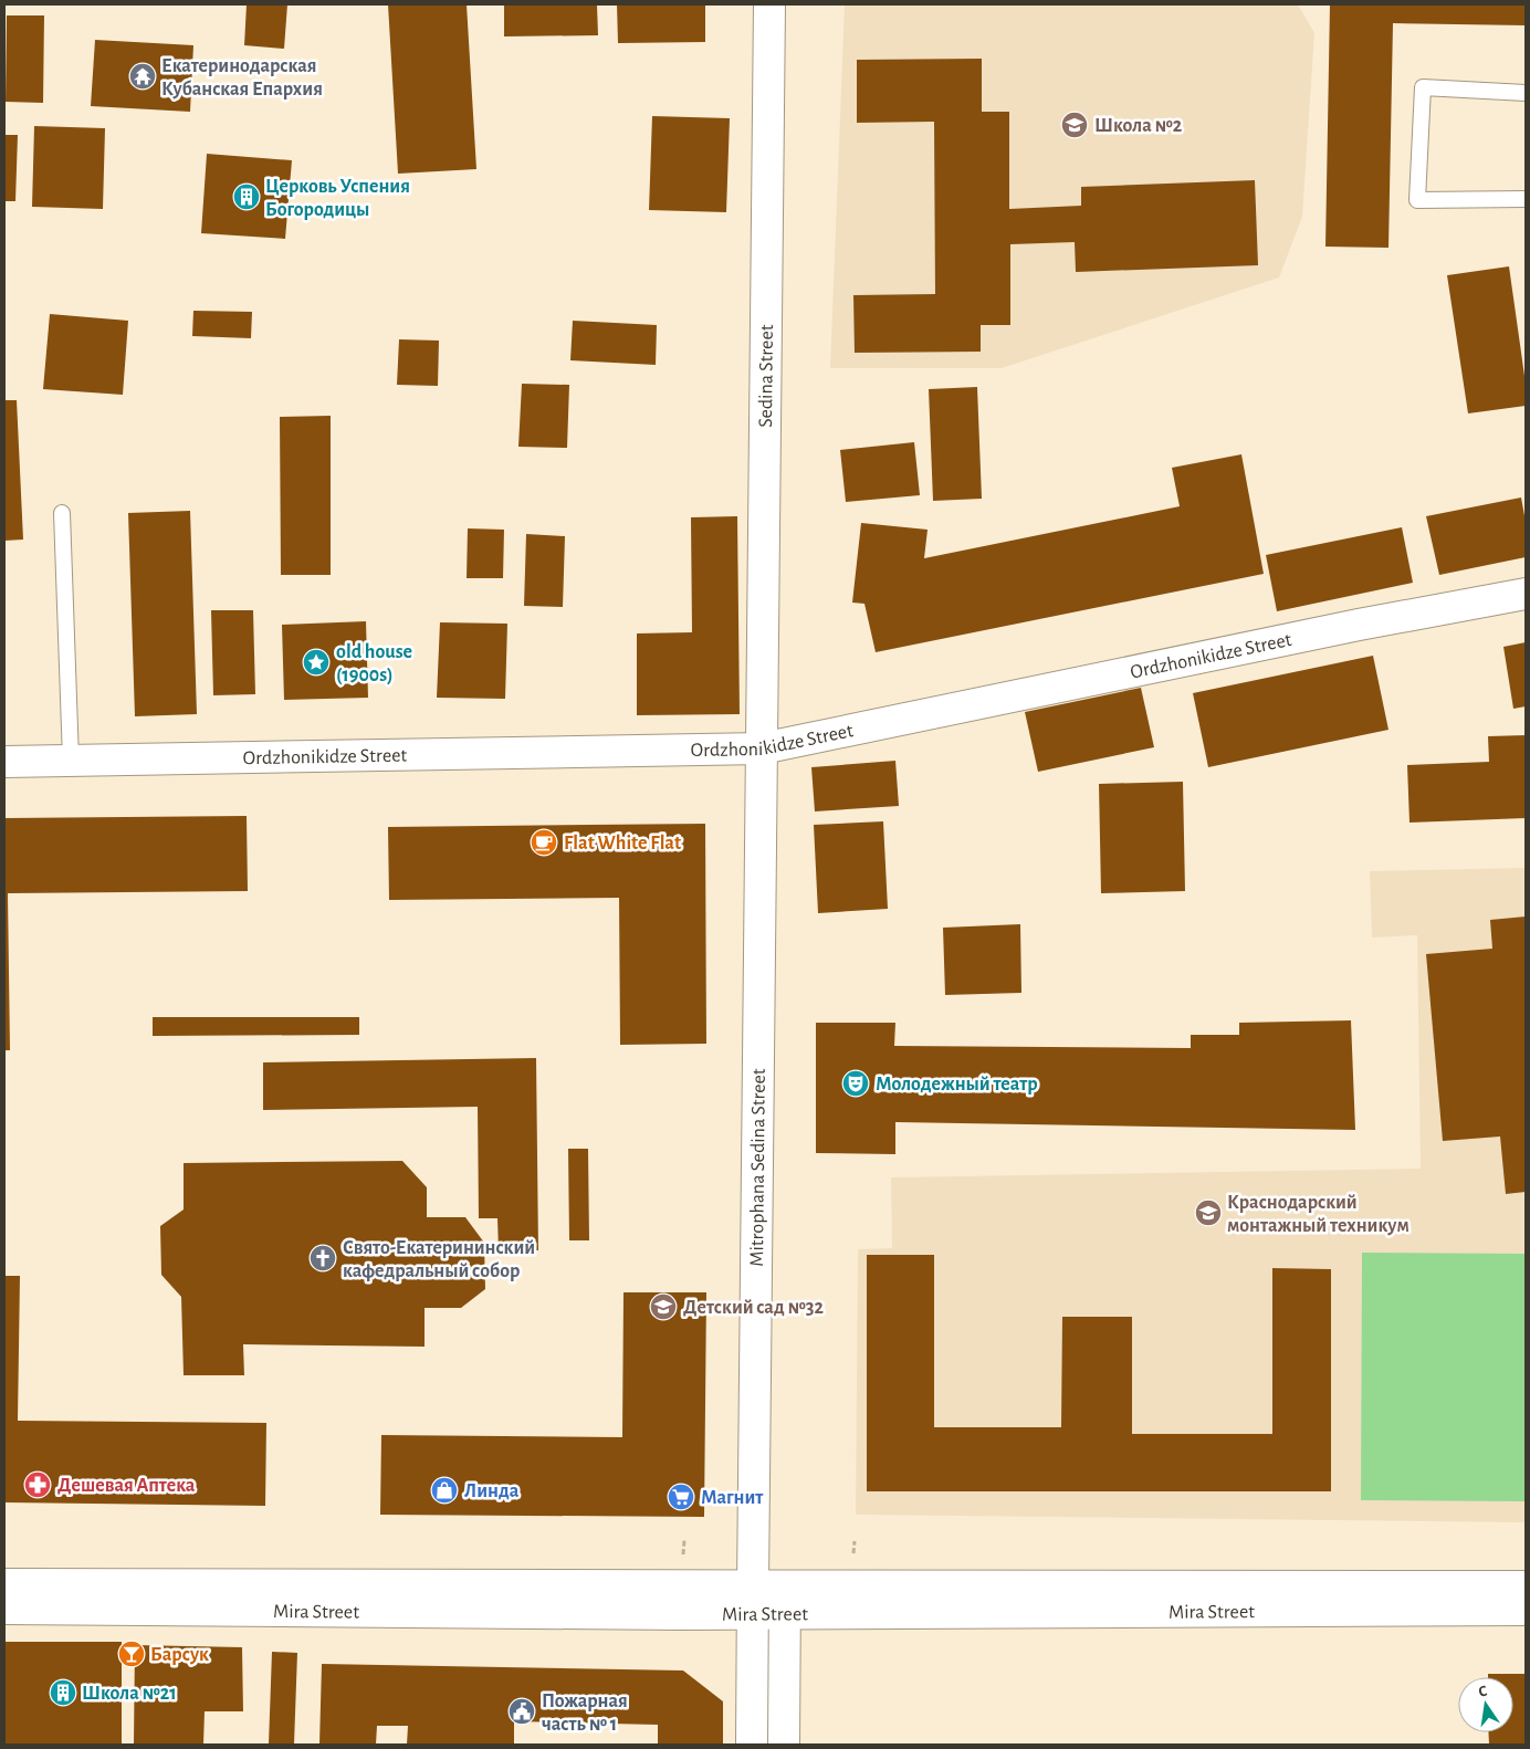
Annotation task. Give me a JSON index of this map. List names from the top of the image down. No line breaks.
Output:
{"streets":{"main road":["Sedina Street","Ordzhonikidze Street","Mitrophana Sedina Street","Mira Street"]},"crossings":[["Sedina Street","Ordzhonikidze Street"],["Sedina Street","Mitrophana Sedina Street"],["Ordzhonikidze Street","Mitrophana Sedina Street"],["Mitrophana Sedina Street","Mira Street"]],"places":{"temple":["Екатеринодарская Кубанская Епархия"],"school or university":["Школа №2","Краснодарский монтажный техникум","Детский сад №32"],"building":["Церковь Успения Богородицы","Школа №21"],"place":["old house (1900s)"],"cafe":["Flat White Flat"],"theatre":["Молодежный театр"],"church":["Свято-Екатерининский кафедральный собор"],"pharmacy":["Дешевая Аптека"],"shop":["Линда"],"supermarket":["Магнит"],"bar":["Барсук"],"public building":["Пожарная часть № 1"]},"north":"top"}
